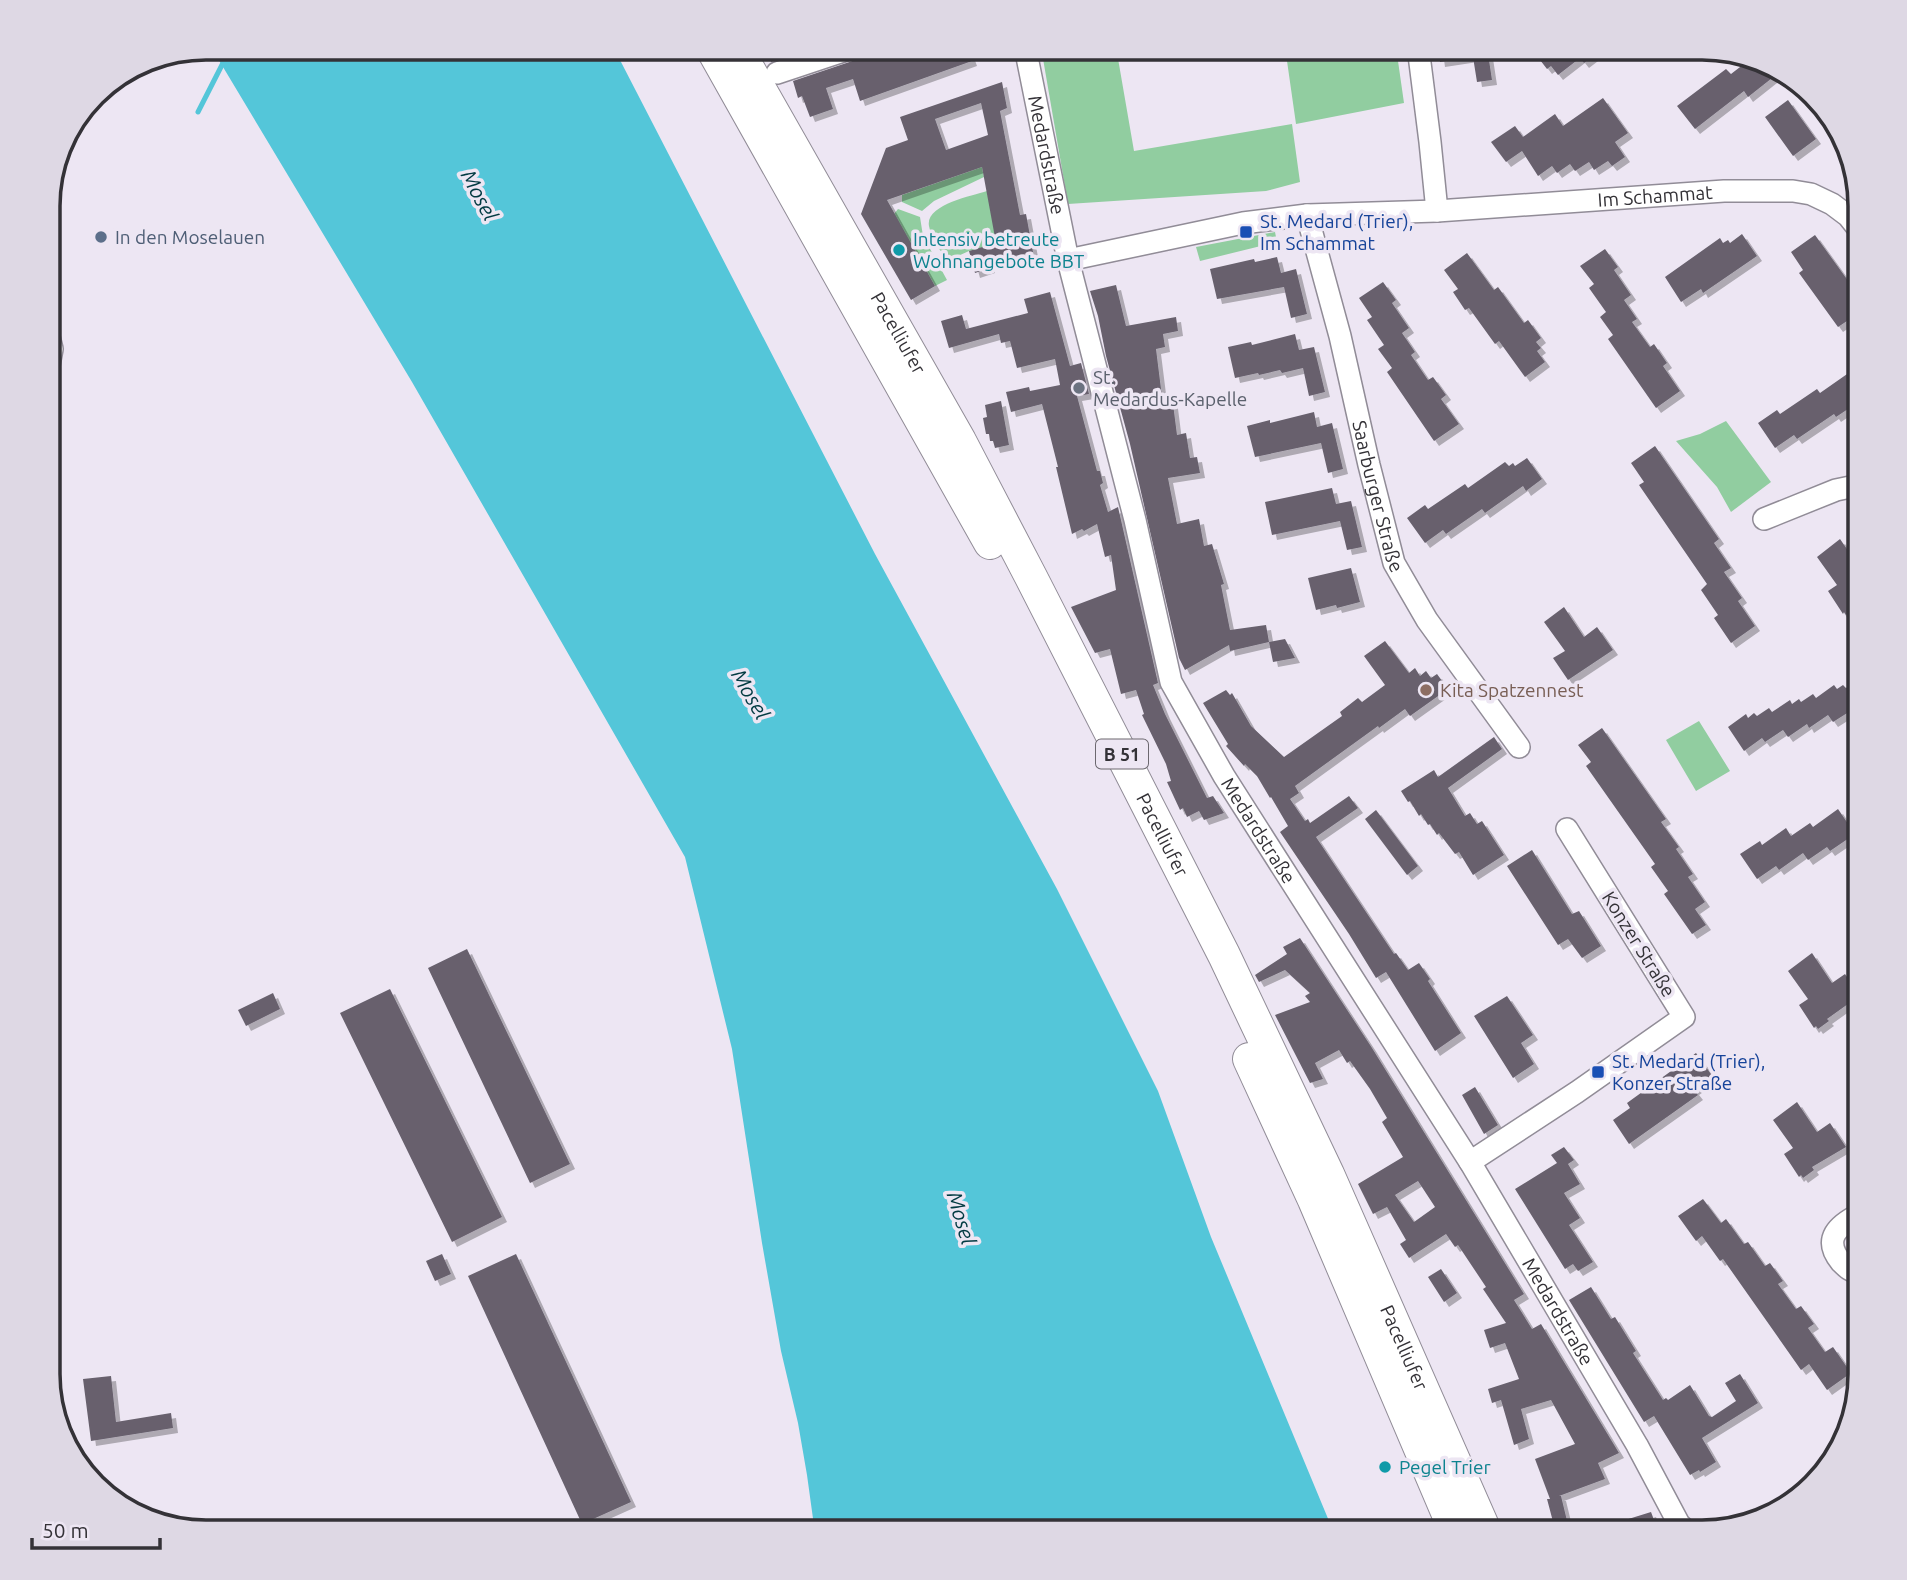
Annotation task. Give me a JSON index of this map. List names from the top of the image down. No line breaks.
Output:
{"streets":{"main road":["Pacelliufer","B 51"],"street":["Medardstraße","Im Schammat","Saarburger Straße","Konzer Straße"]},"crossings":[["Medardstraße","Im Schammat"],["Medardstraße","Konzer Straße"],["Im Schammat","Saarburger Straße"]],"water":["Mosel"],"places":{"transit":["St. Medard (Trier), Im Schammat","St. Medard (Trier), Konzer Straße"],"other":["In den Moselauen","Intensiv betreute Wohnangebote BBT","St. Medardus-Kapelle","Kita Spatzennest","Pegel Trier"]},"scale_bar":"50 m"}
